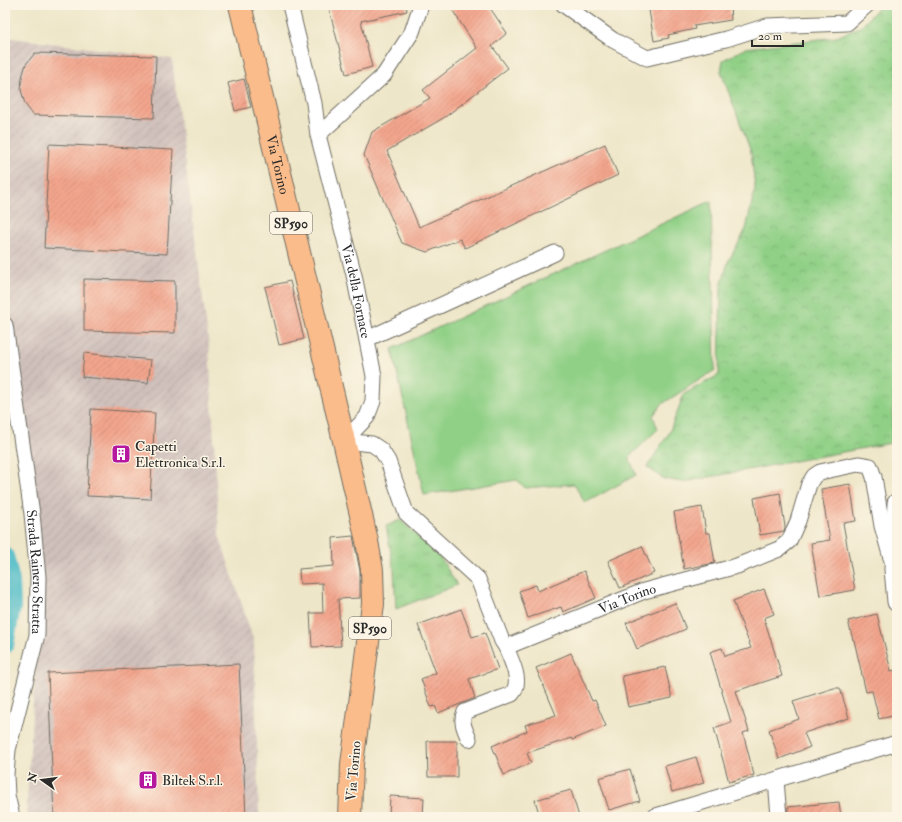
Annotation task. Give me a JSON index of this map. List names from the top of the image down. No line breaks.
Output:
{"streets":{"main road":["Via Torino","SP590"],"street":["Via della Fornace","Strada Rainero Stratta"]},"crossings":[["Via Torino","Via della Fornace"]],"places":{"building":["Capetti Elettronica S.r.l.","Biltek S.r.l."]},"scale_bar":"20 m","north":"left"}
